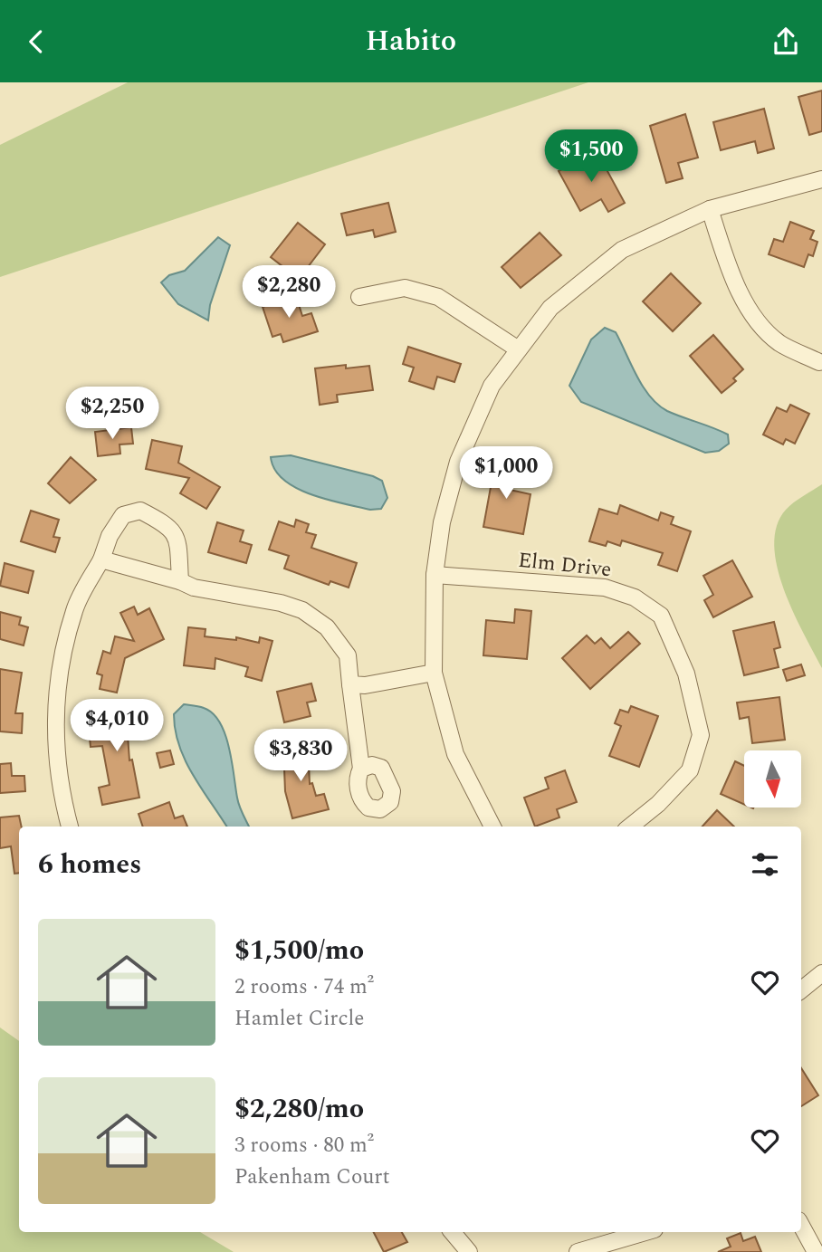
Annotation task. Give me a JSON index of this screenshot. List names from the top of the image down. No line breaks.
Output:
{"streets":{"street":["Elm Drive"]},"north":"bottom","page":{"header":"Habito","price":["$1,500","$2,280","$2,250","$1,000","$4,010","$3,830"],"heading":"6 homes","list":[{"name":"$1,500/mo","note":"2 rooms · 74 m² · Hamlet Circle"},{"name":"$2,280/mo","note":"3 rooms · 80 m² · Pakenham Court"}]}}
